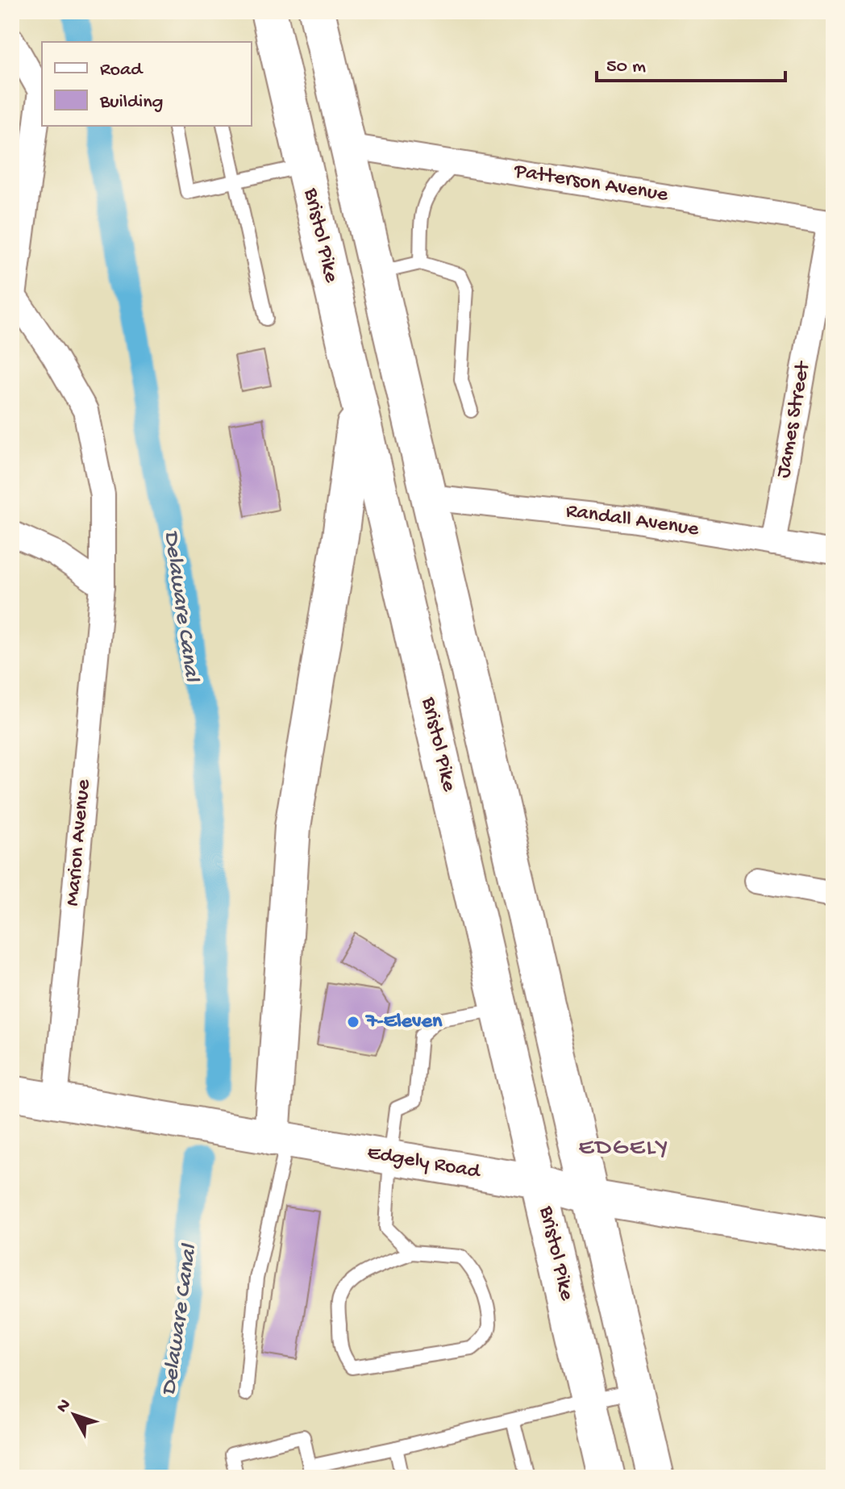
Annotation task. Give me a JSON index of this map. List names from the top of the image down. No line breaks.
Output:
{"streets":{"highway":["Bristol Pike"],"main road":["Edgely Road"],"street":["Patterson Avenue","James Street","Randall Avenue","Marion Avenue"]},"crossings":[["Patterson Avenue","James Street"],["Bristol Pike","Edgely Road"],["James Street","Randall Avenue"],["Marion Avenue","Edgely Road"]],"districts":["EDGELY"],"water":["Delaware Canal"],"places":["7-Eleven"],"legend":["Road","Building"],"scale_bar":"50 m","north":"top left"}
